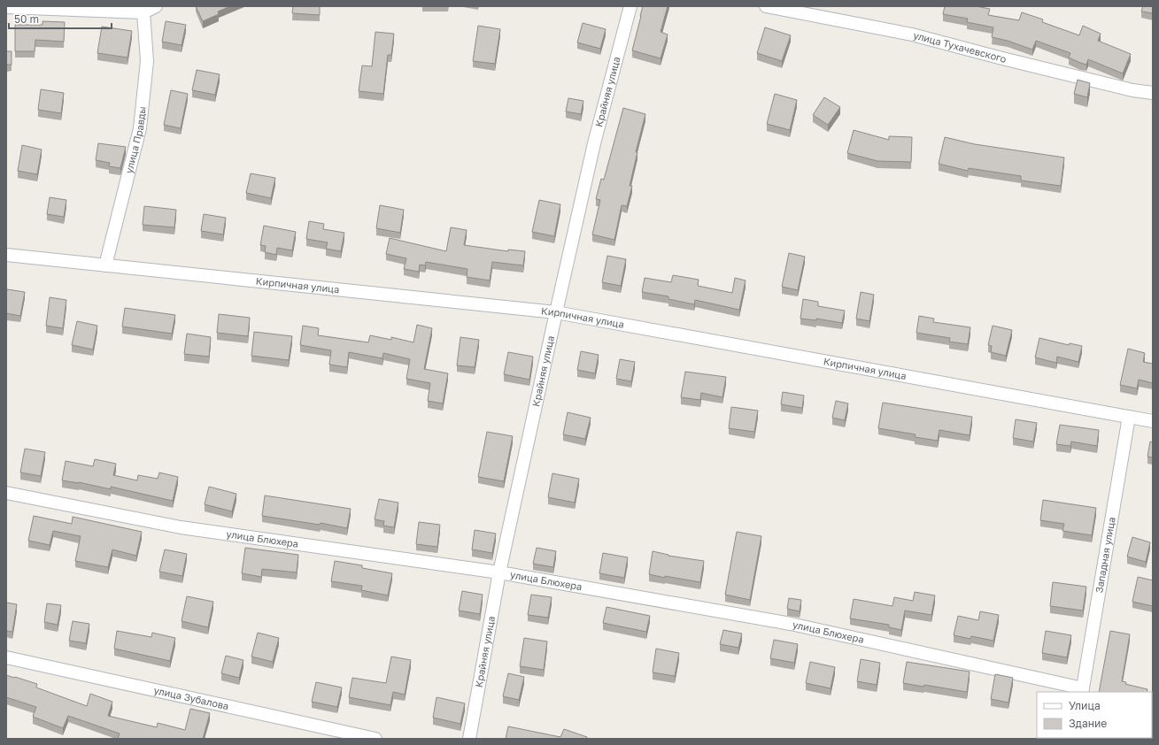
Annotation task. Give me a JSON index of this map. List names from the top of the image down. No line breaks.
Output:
{"streets":{"street":["улица Тухачевского","Крайняя улица","улица Правды","Кирпичная улица","улица Блюхера","Западная улица","улица Зубалова"]},"crossings":[["Крайняя улица","Кирпичная улица"],["Крайняя улица","улица Блюхера"],["улица Правды","Кирпичная улица"],["Кирпичная улица","Западная улица"],["улица Блюхера","Западная улица"]],"legend":["Улица","Здание"],"scale_bar":"50 m"}
